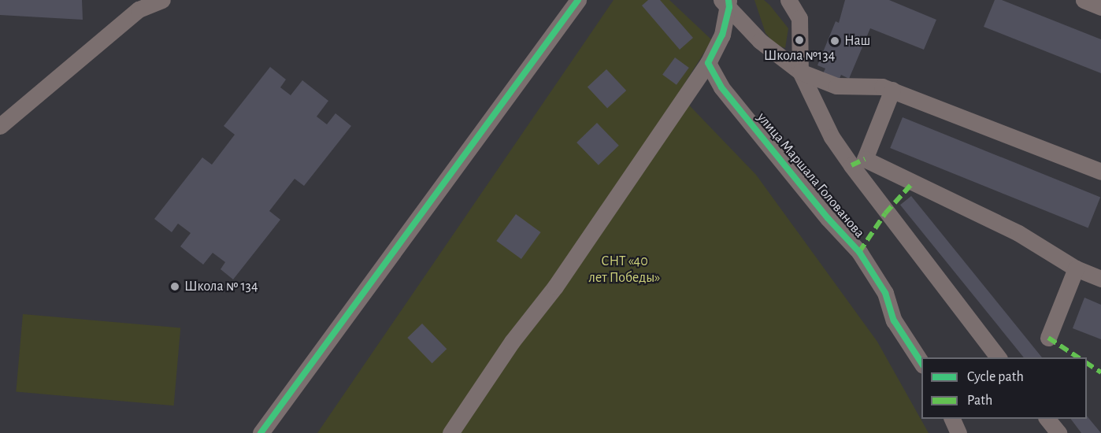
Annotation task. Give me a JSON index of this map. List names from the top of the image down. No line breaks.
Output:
{"streets":{"street":["улица Маршала Голованова"]},"parks":["СНТ «40 лет Победы»"],"places":["Школа №134","Наш","Школа № 134"],"legend":["Cycle path","Path"]}
